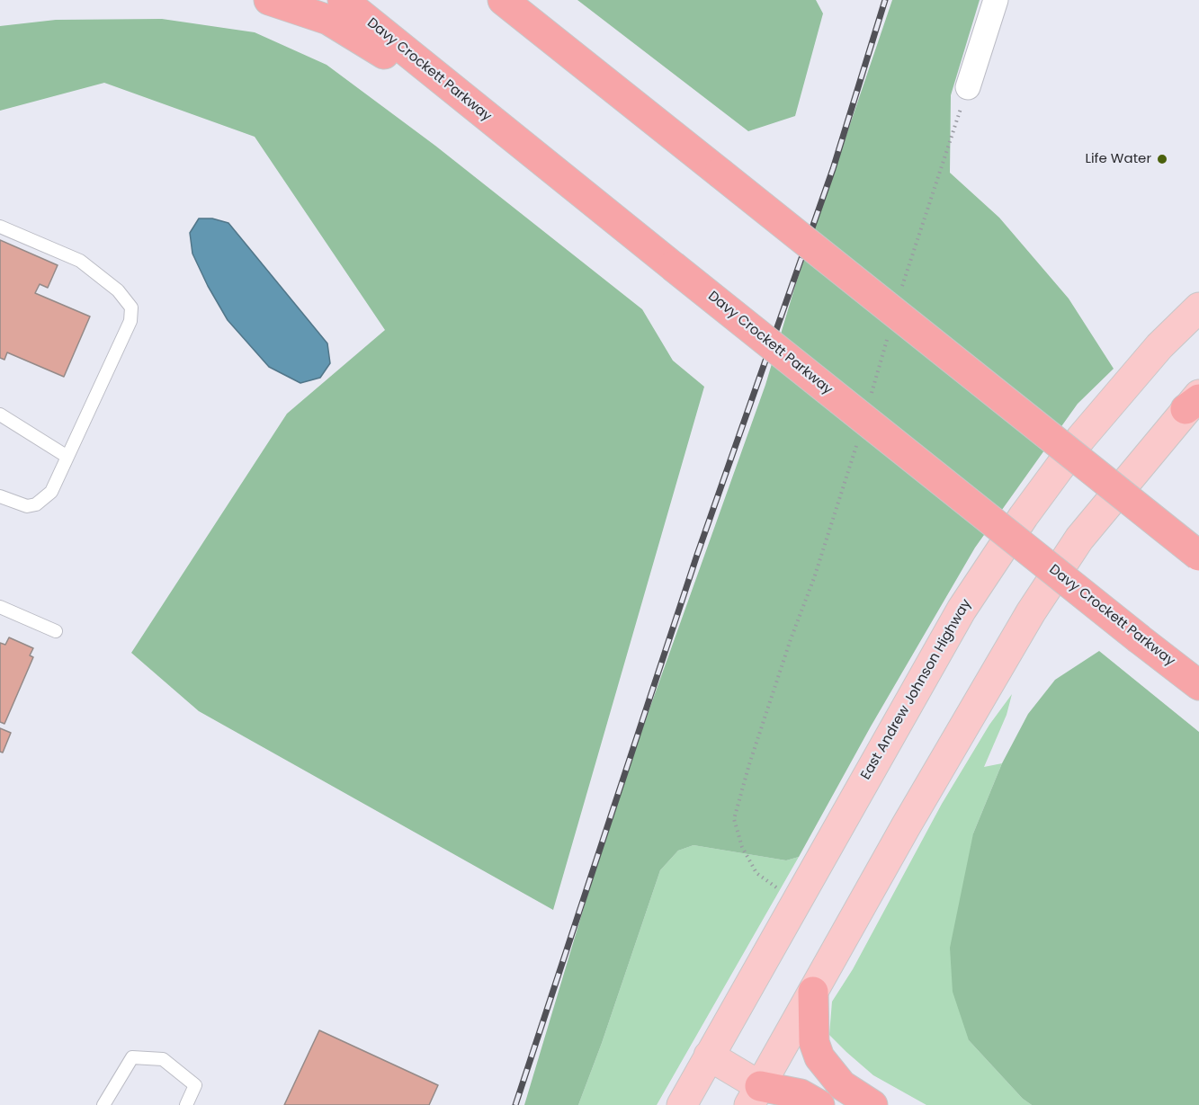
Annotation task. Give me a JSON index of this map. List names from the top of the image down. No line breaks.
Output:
{"streets":{"highway":["Davy Crockett Parkway"],"main road":["East Andrew Johnson Highway"]},"places":["Life Water"]}
